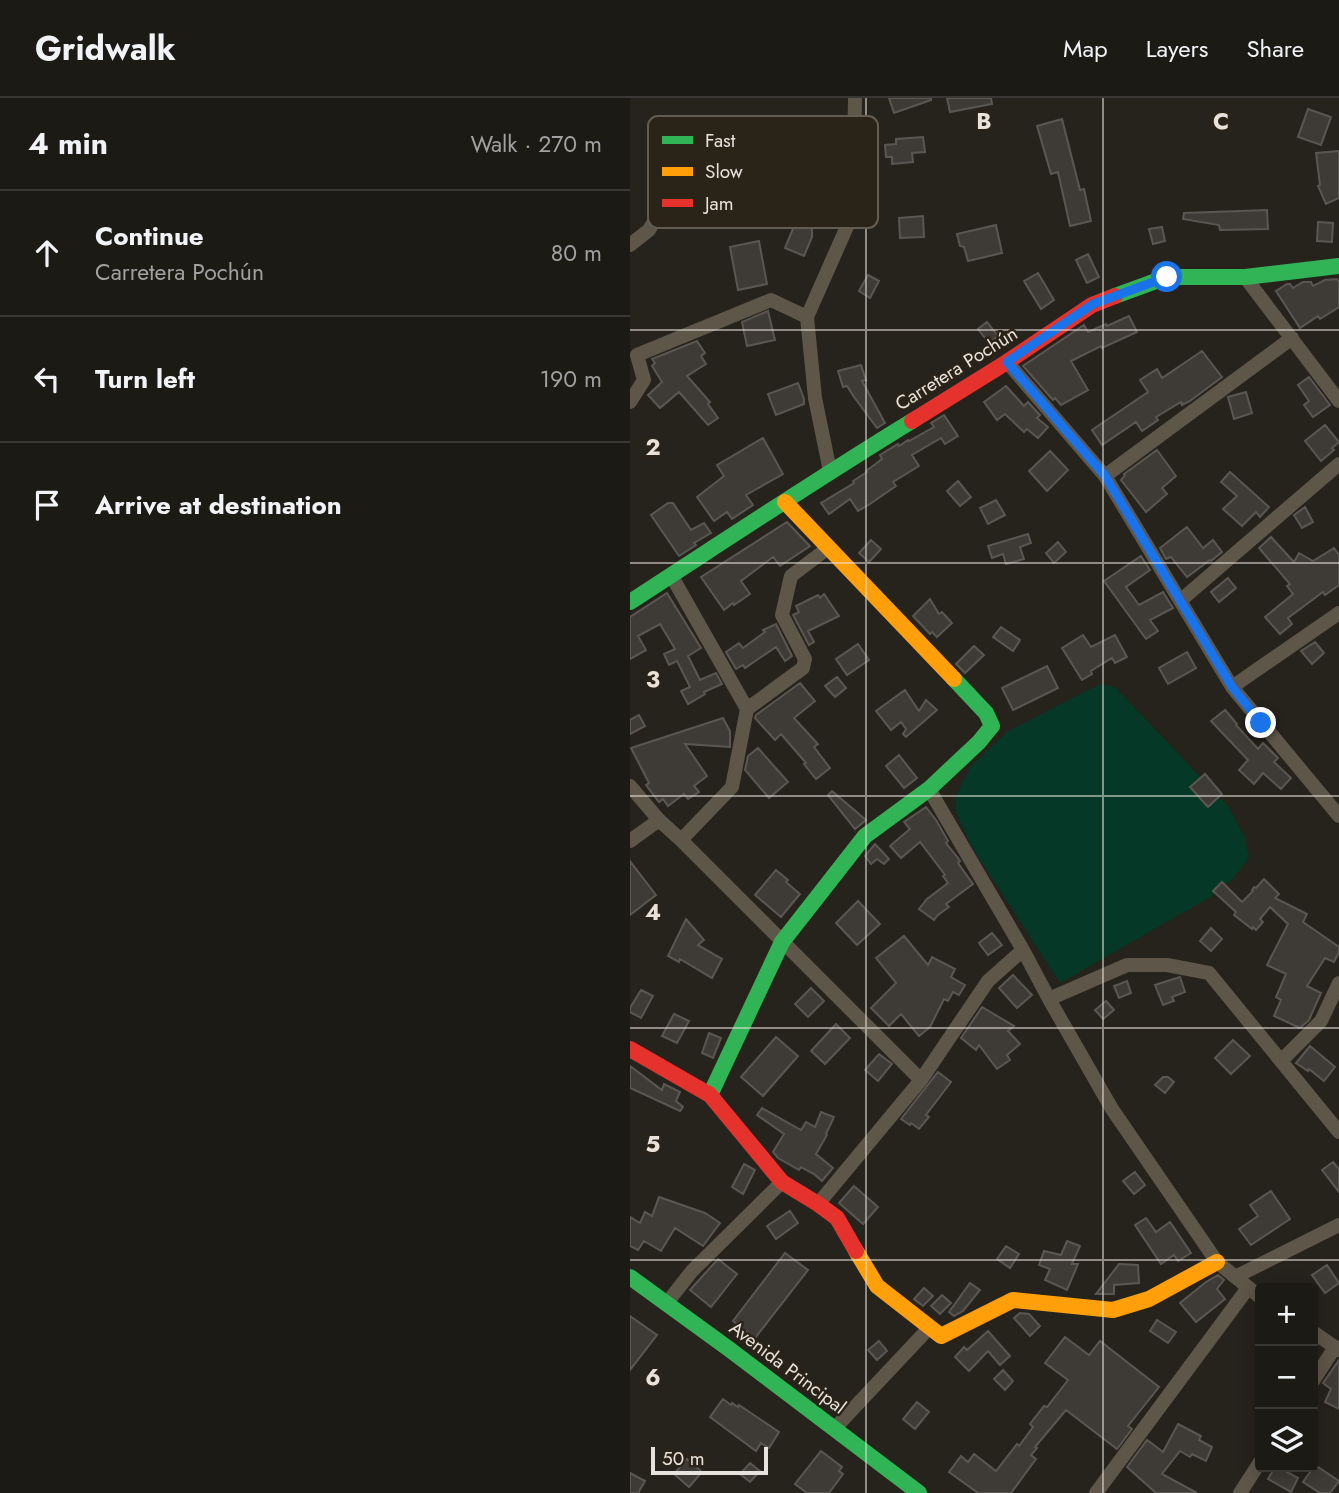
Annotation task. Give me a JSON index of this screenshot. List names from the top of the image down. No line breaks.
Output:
{"streets":{"street":["Carretera Pochún","Avenida Principal"]},"legend":["Fast","Slow","Jam"],"scale_bar":"50 m","page":{"header":"Gridwalk","nav":["Map","Layers","Share"],"heading":["4 min","Walk · 270 m"],"list":[["Continue","Carretera Pochún","80 m"],["Turn left","190 m"],"Arrive at destination"],"map_buttons":["+","−"],"scale":"50 m"},"grid":{"columns":["B","C"],"rows":["2","3","4","5","6"]}}
